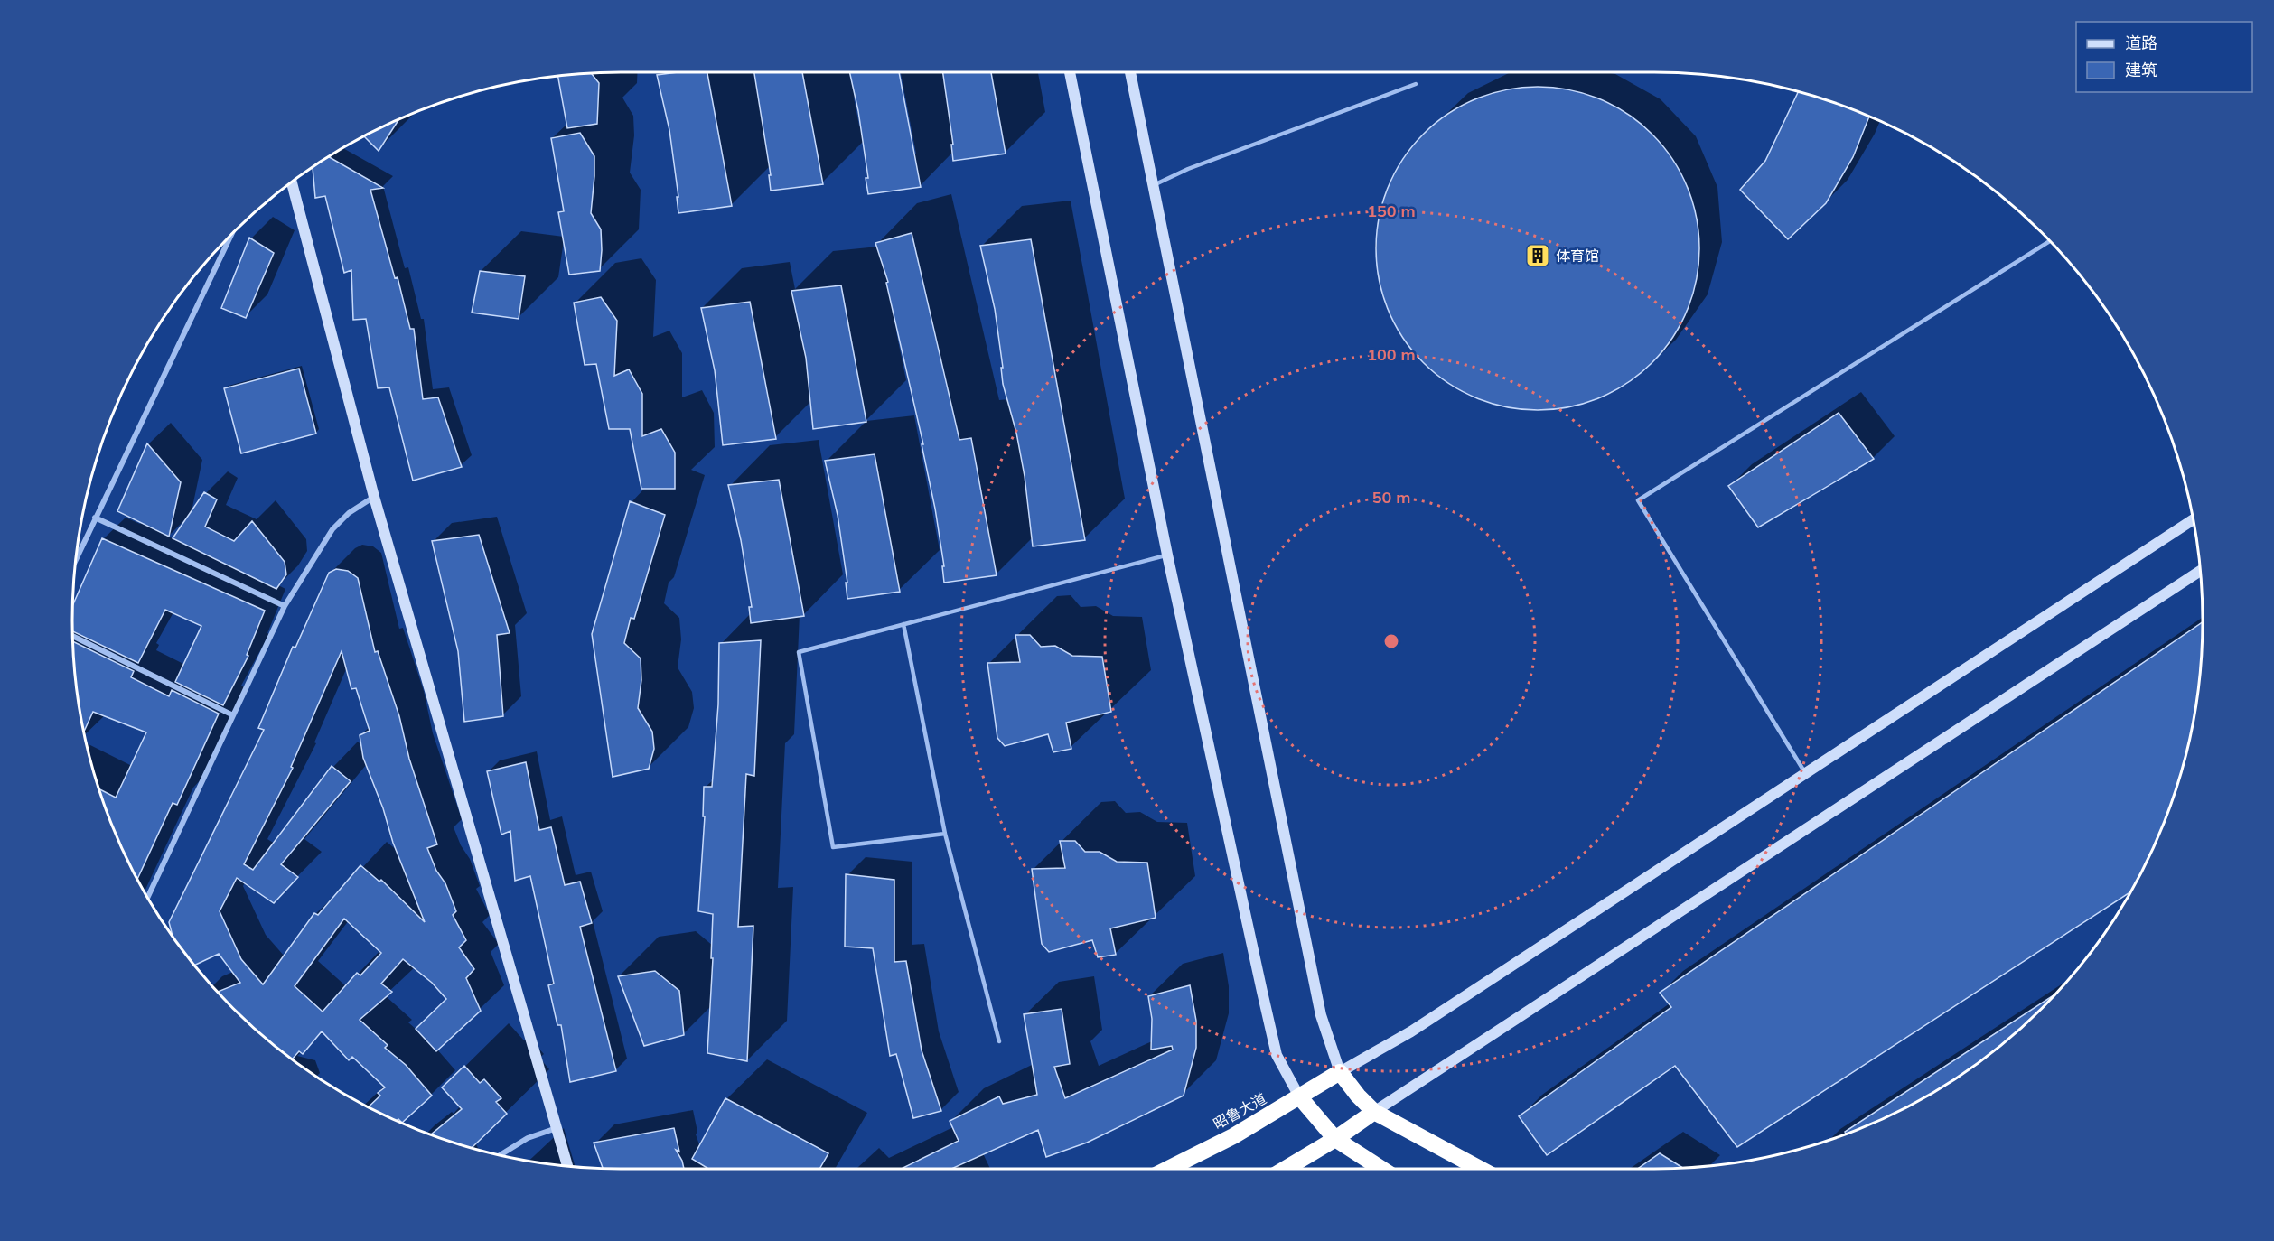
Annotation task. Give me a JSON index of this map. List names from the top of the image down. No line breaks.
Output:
{"streets":{"highway":["昭鲁大道"]},"places":{"building":["体育馆"]},"legend":["道路","建筑"],"rings":["150 m","100 m","50 m"]}
